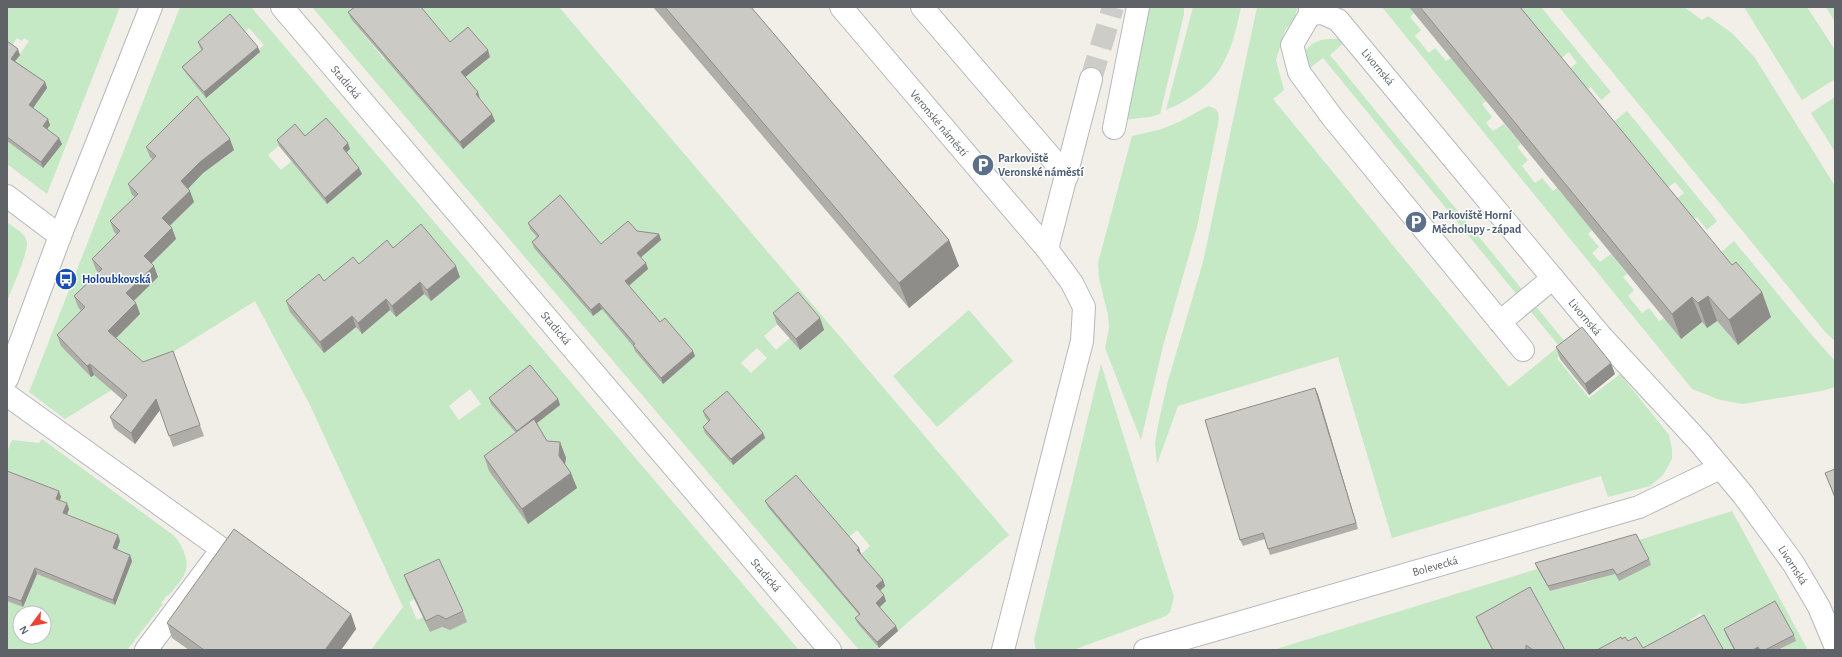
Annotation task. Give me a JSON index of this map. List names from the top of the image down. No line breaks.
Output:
{"streets":{"street":["Livornská","Stadická","Veronské náměstí","Bolevecká"]},"crossings":[["Livornská","Bolevecká"]],"places":{"parking":["Parkoviště Veronské náměstí","Parkoviště Horní Měcholupy - západ"],"bus stop":["Holoubkovská"]},"north":"bottom left"}
